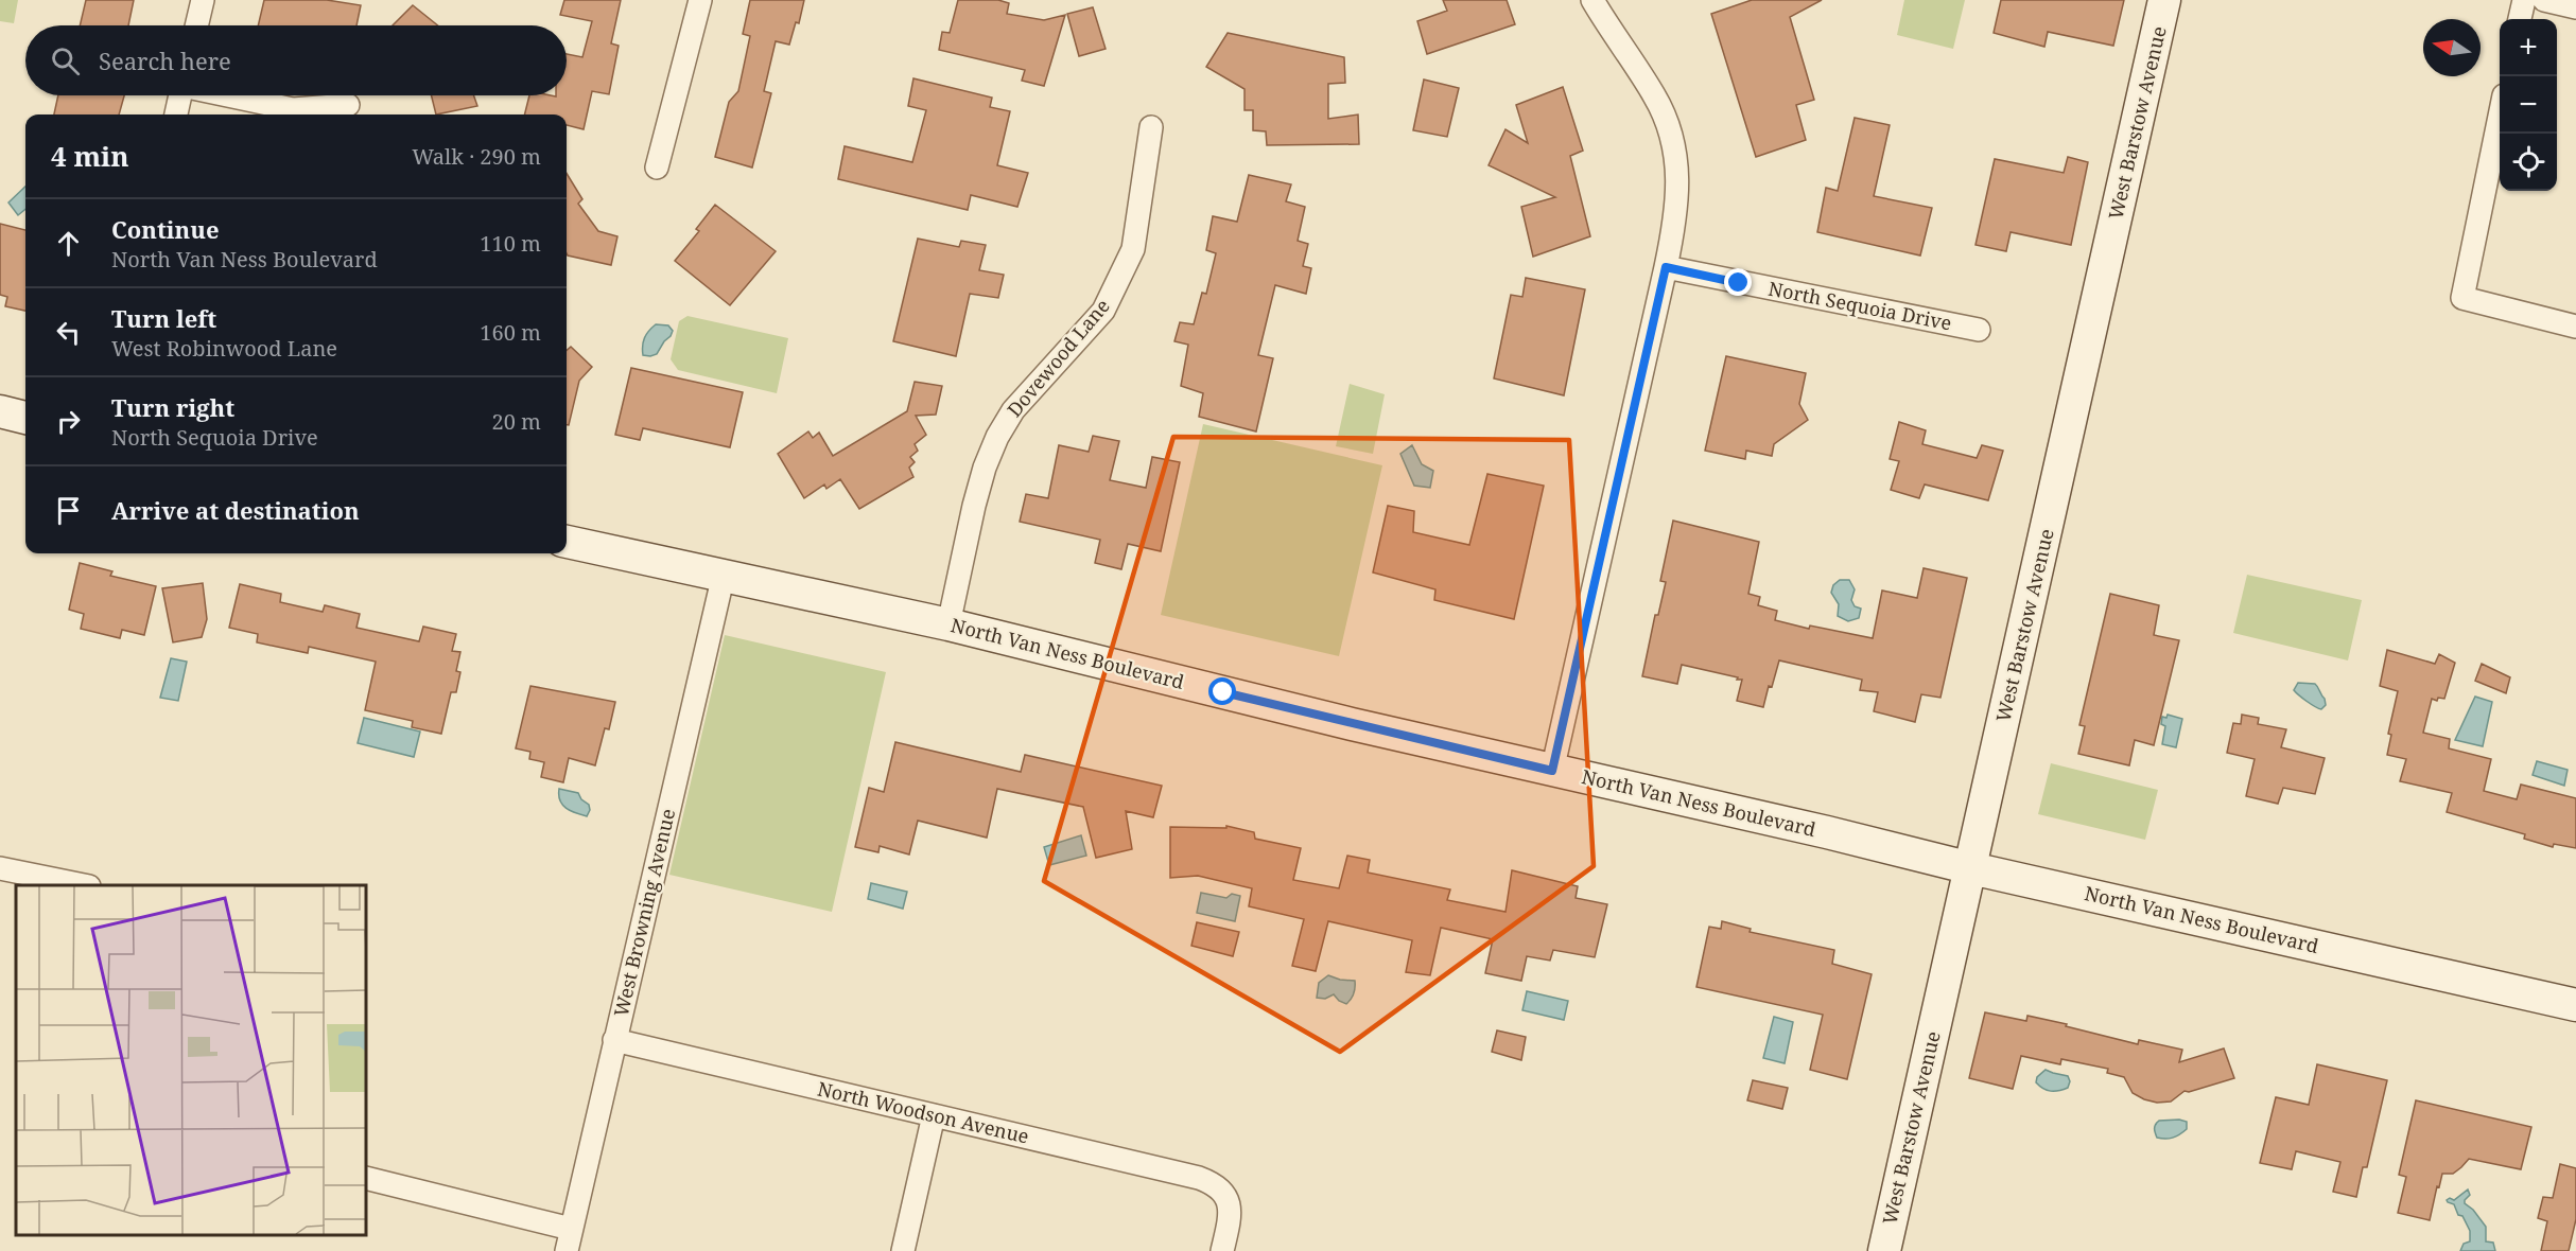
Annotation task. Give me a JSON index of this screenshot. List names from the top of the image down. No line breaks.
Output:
{"streets":{"street":["West Barstow Avenue","North Sequoia Drive","Dovewood Lane","North Van Ness Boulevard","West Browning Avenue","North Woodson Avenue"]},"crossings":[["West Barstow Avenue","North Van Ness Boulevard"],["Dovewood Lane","North Van Ness Boulevard"],["North Van Ness Boulevard","West Browning Avenue"],["West Browning Avenue","North Woodson Avenue"]],"north":"left","page":{"map_buttons":["+","−"],"search":"Search here","heading":["4 min","Walk · 290 m"],"list":[["Continue","North Van Ness Boulevard","110 m"],["Turn left","West Robinwood Lane","160 m"],["Turn right","North Sequoia Drive","20 m"],"Arrive at destination"]}}
